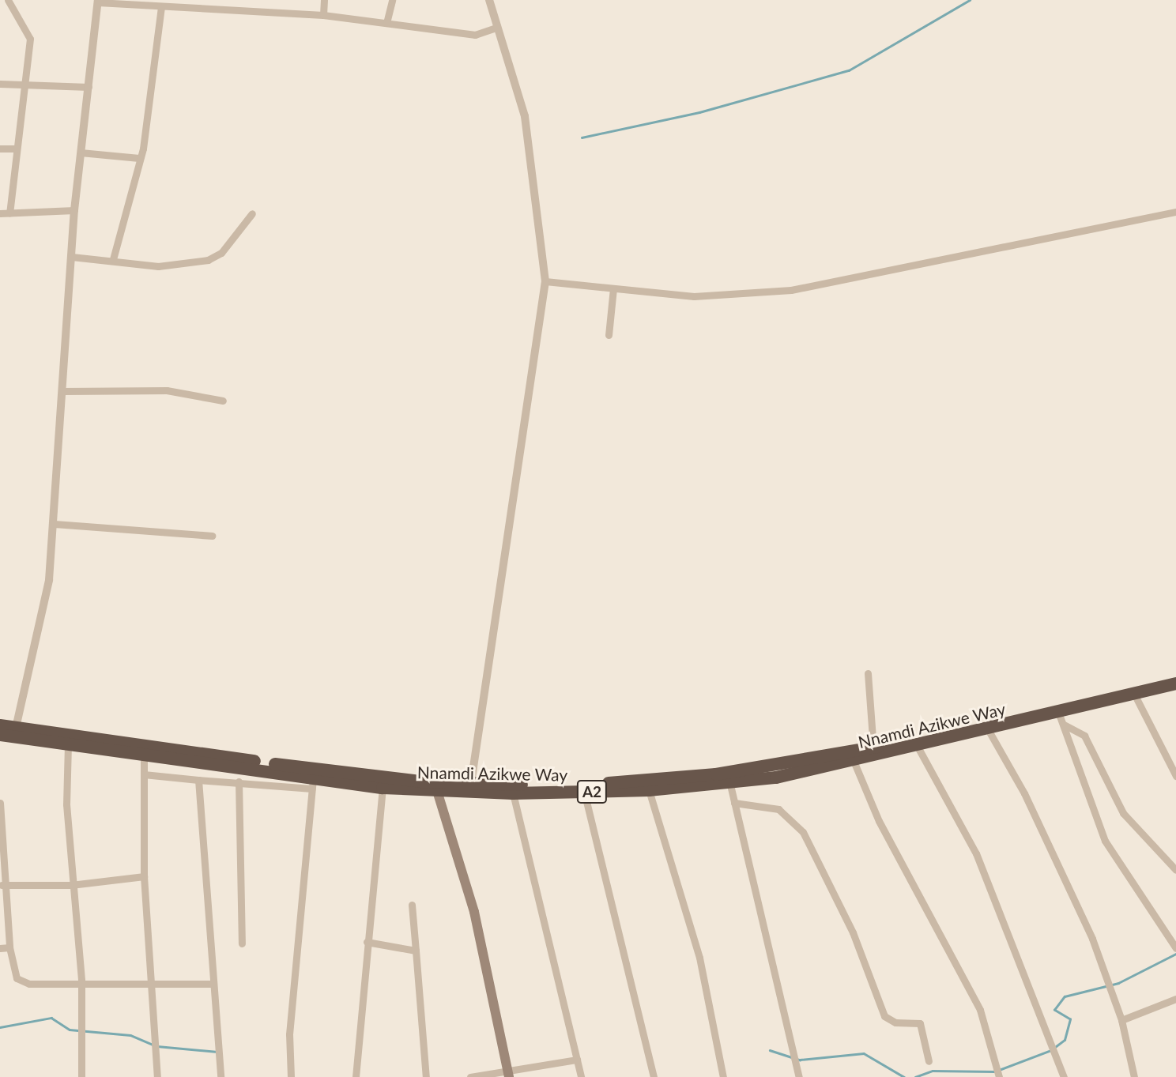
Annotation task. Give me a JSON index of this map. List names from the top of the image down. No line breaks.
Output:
{"streets":{"highway":["Nnamdi Azikwe Way","A2"]}}
